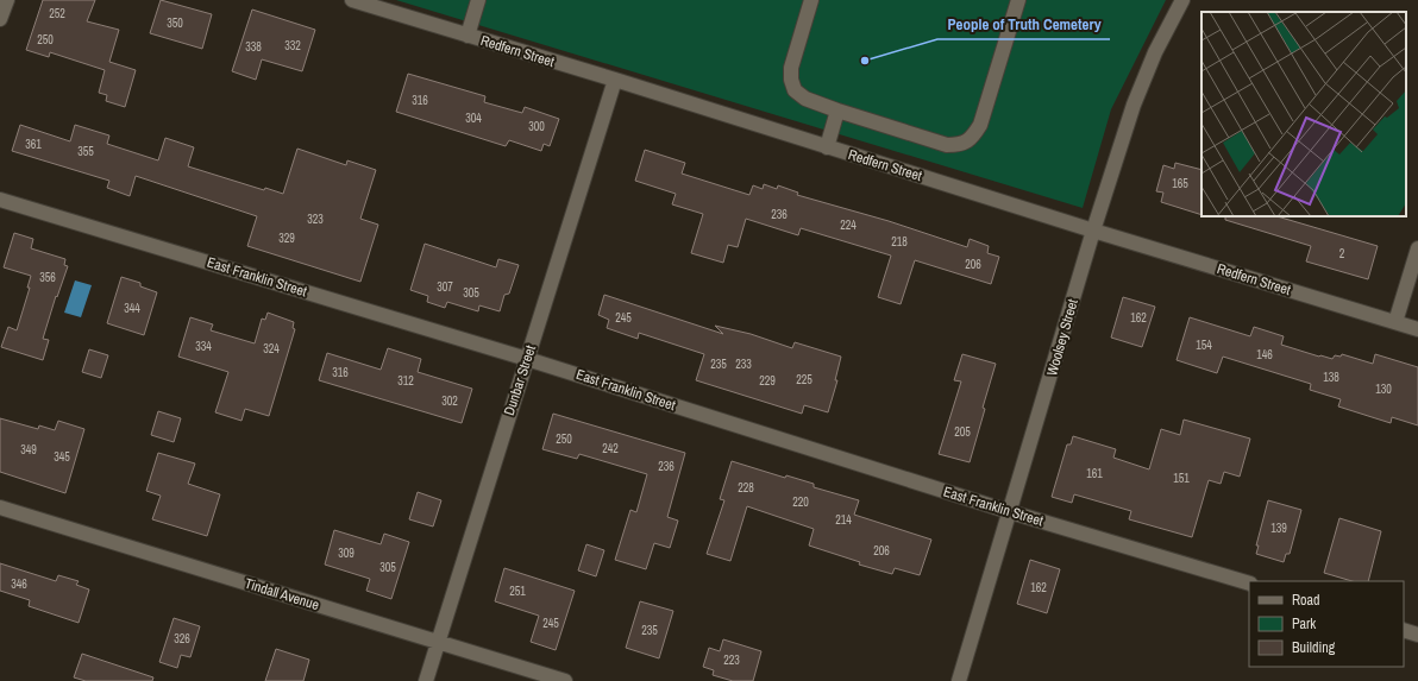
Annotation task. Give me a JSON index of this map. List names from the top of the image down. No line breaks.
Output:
{"streets":{"street":["Redfern Street","East Franklin Street","Woolsey Street","Dunbar Street","Tindall Avenue"]},"crossings":[["Redfern Street","Woolsey Street"],["Redfern Street","Dunbar Street"],["East Franklin Street","Woolsey Street"],["East Franklin Street","Dunbar Street"],["Dunbar Street","Tindall Avenue"]],"places":["People of Truth Cemetery"],"house_numbers":["252","350","250","332","338","316","304","300","361","355","165","236","323","224","329","218","2","206","356","307","305","344","245","162","154","334","324","146","235","233","316","138","225","312","229","130","302","205","250","242","349","345","236","161","151","228","220","214","139","206","309","305","346","162","251","245","235","326","223"],"legend":["Road","Park","Building"]}
